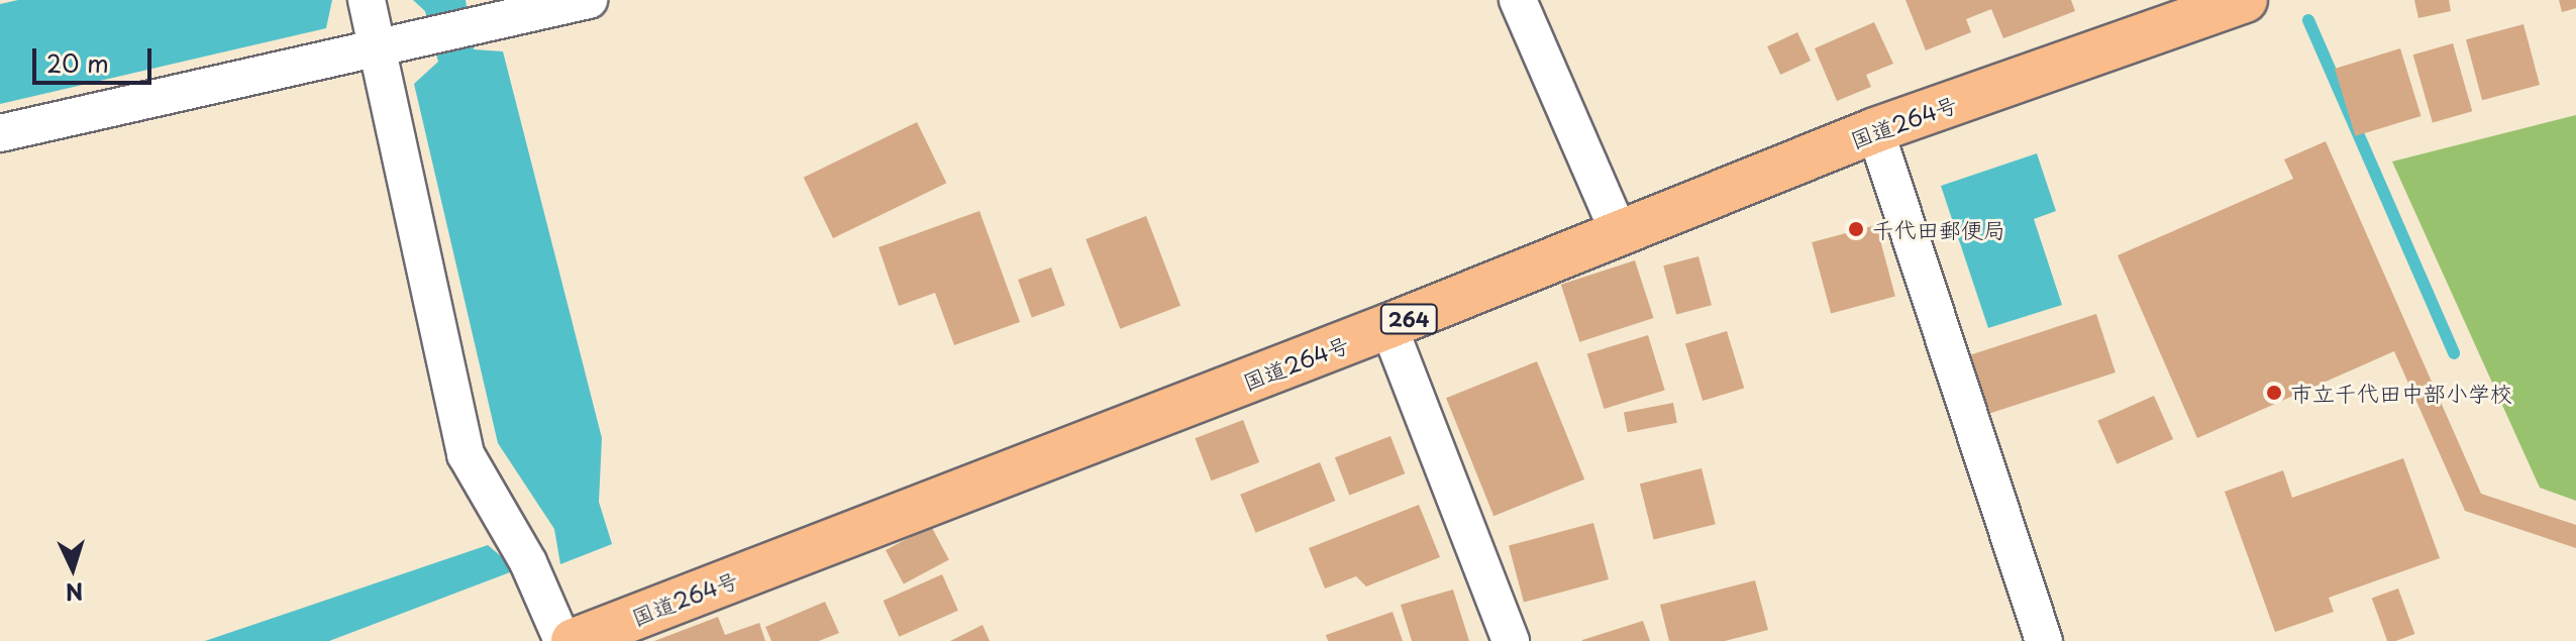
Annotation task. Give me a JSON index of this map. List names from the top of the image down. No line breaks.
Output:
{"streets":{"highway":["国道264号","264"]},"places":["千代田郵便局","市立千代田中部小学校"],"scale_bar":"20 m","north":"bottom"}
